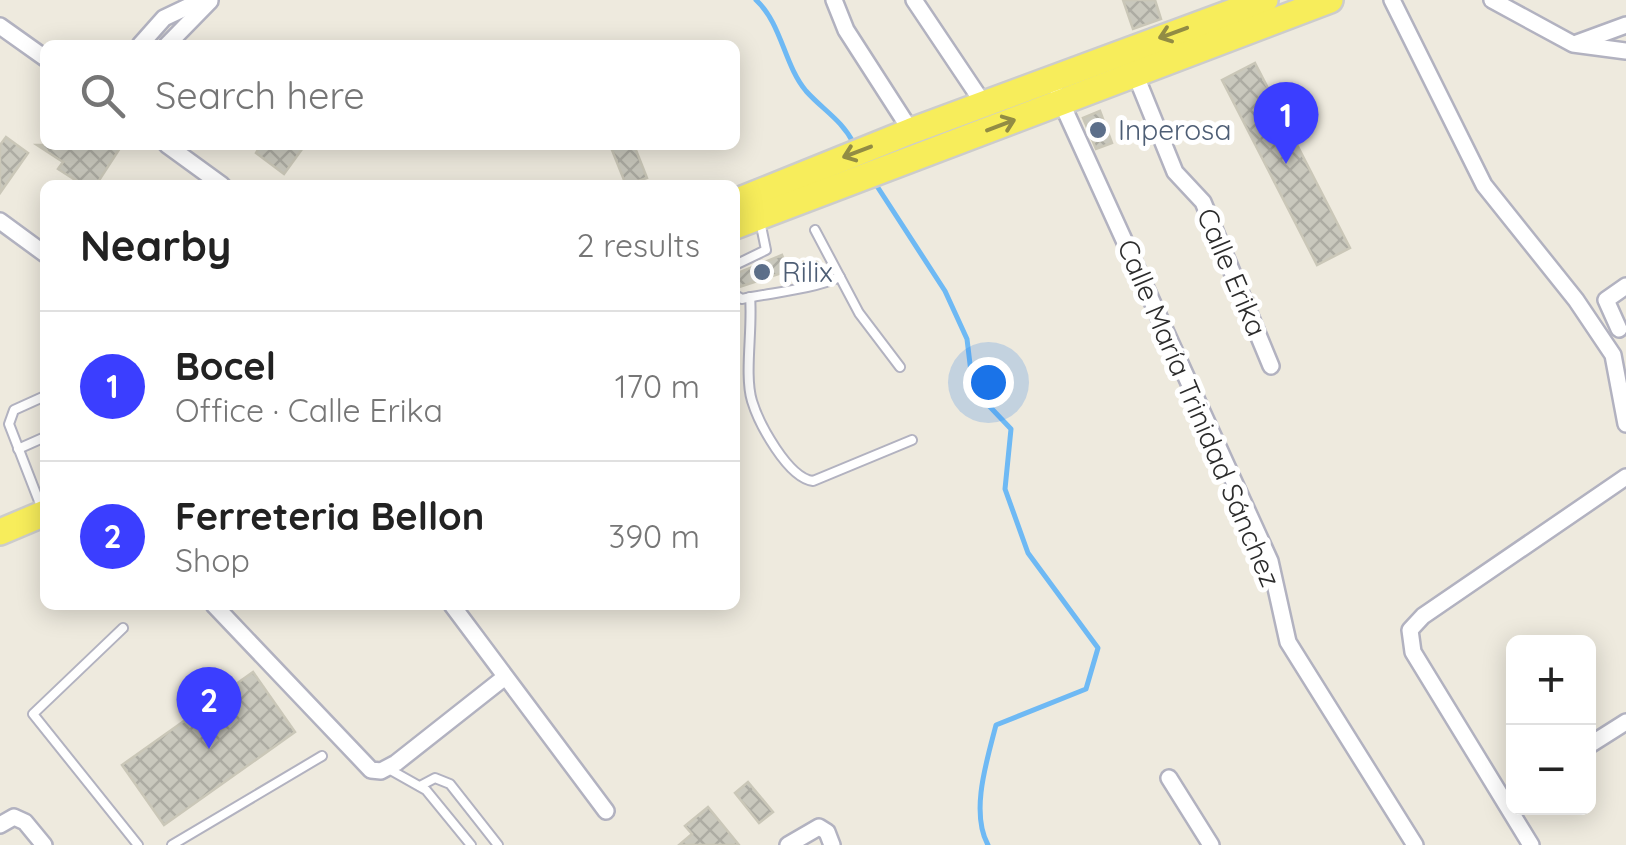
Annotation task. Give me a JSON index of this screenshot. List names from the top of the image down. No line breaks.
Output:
{"streets":{"street":["Calle Erika","Calle María Trinidad Sánchez"]},"places":["Inperosa","Rilix"],"page":{"search":"Search here","pins":["1","2"],"heading":["Nearby","2 results"],"list":[{"mark":"1","name":"Bocel","note":"Office · Calle Erika","value":"170 m"},{"mark":"2","name":"Ferreteria Bellon","note":"Shop","value":"390 m"}],"map_buttons":["+","−"]}}
